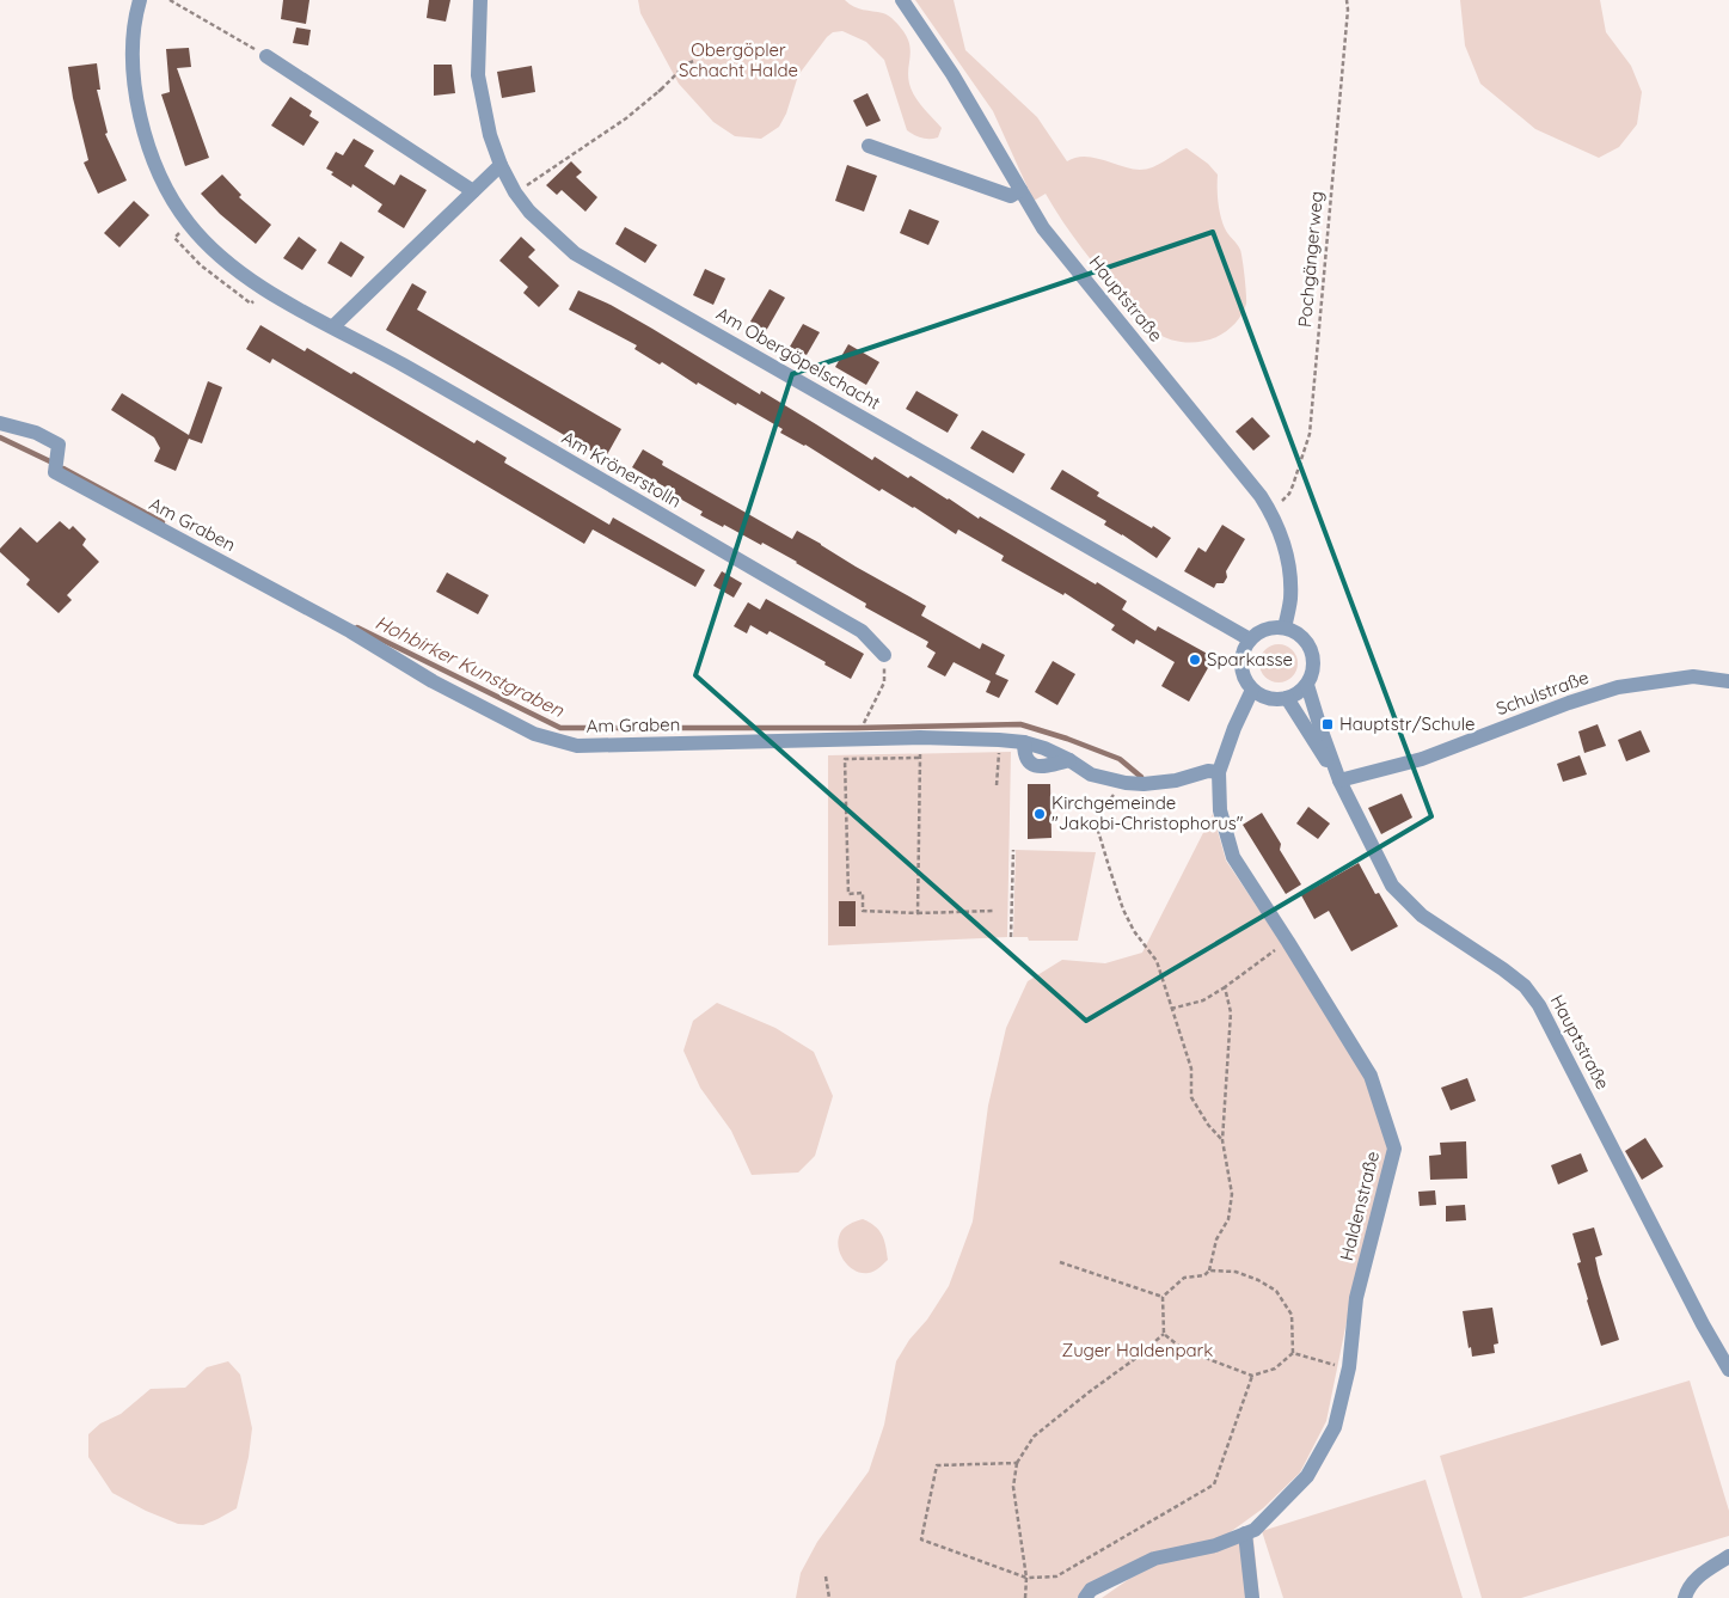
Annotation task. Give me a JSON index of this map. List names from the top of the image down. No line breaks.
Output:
{"streets":{"street":["Hauptstraße","Am Obergöpelschacht","Am Krönerstolln","Am Graben","Schulstraße","Haldenstraße"],"path":["Pochgängerweg"]},"crossings":[["Pochgängerweg","Hauptstraße"],["Hauptstraße","Am Obergöpelschacht"],["Hauptstraße","Schulstraße"],["Hauptstraße","Haldenstraße"],["Am Obergöpelschacht","Haldenstraße"],["Am Graben","Haldenstraße"]],"water":["Hohbirker Kunstgraben"],"parks":["Obergöpler Schacht Halde","Zuger Haldenpark"],"places":{"other":["Sparkasse","Kirchgemeinde \"Jakobi-Christophorus\""],"transit":["Hauptstr/Schule"]}}
